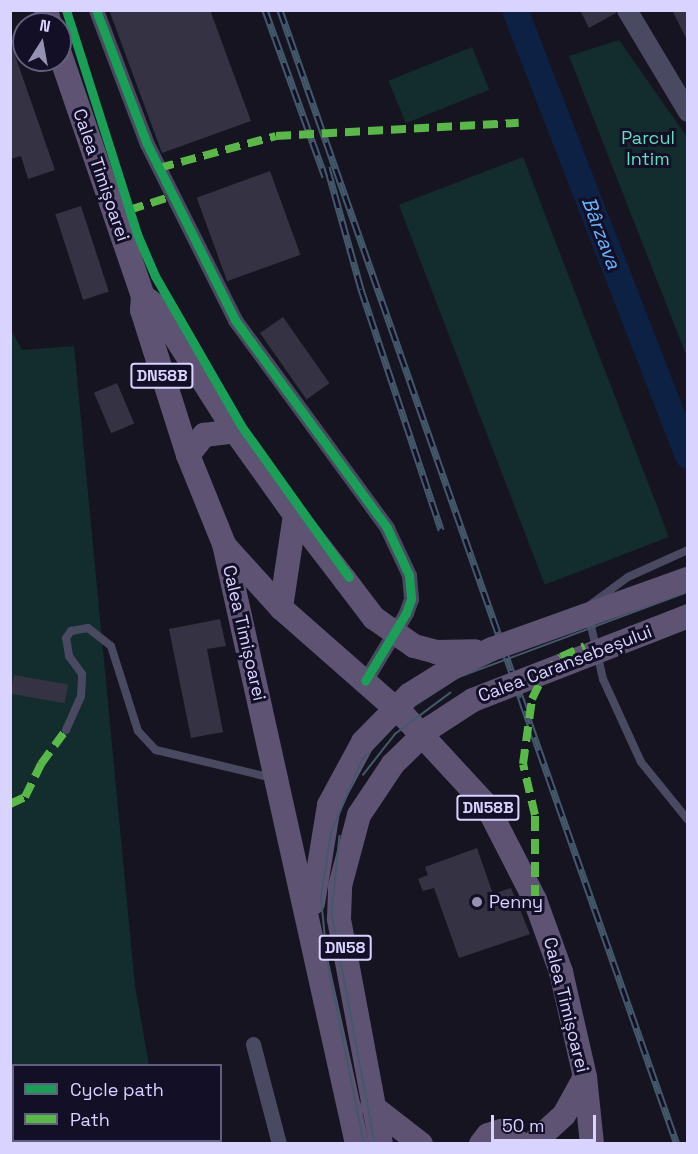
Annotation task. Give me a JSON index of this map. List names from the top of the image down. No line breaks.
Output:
{"streets":{"main road":["Calea Timișoarei","DN58B","Calea Caransebeșului","DN58"]},"crossings":[["Calea Timișoarei","Calea Caransebeșului"]],"water":["Bârzava"],"parks":["Parcul Intim"],"places":["Penny"],"legend":["Cycle path","Path"],"scale_bar":"50 m","north":"top"}
